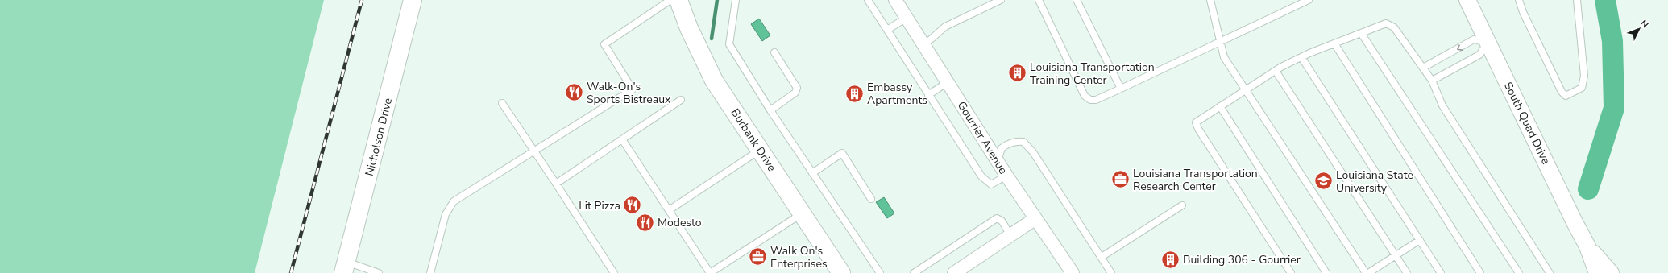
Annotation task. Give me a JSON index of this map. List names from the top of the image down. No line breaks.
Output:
{"streets":{"main road":["Nicholson Drive","Burbank Drive"],"street":["South Quad Drive","Gourrier Avenue"]},"places":{"building":["Louisiana Transportation Training Center","Embassy Apartments","Building 306 - Gourrier"],"restaurant":["Walk-On's Sports Bistreaux","Lit Pizza","Modesto"],"office":["Louisiana Transportation Research Center","Walk On's Enterprises"],"school or university":["Louisiana State University"]},"north":"top right"}
